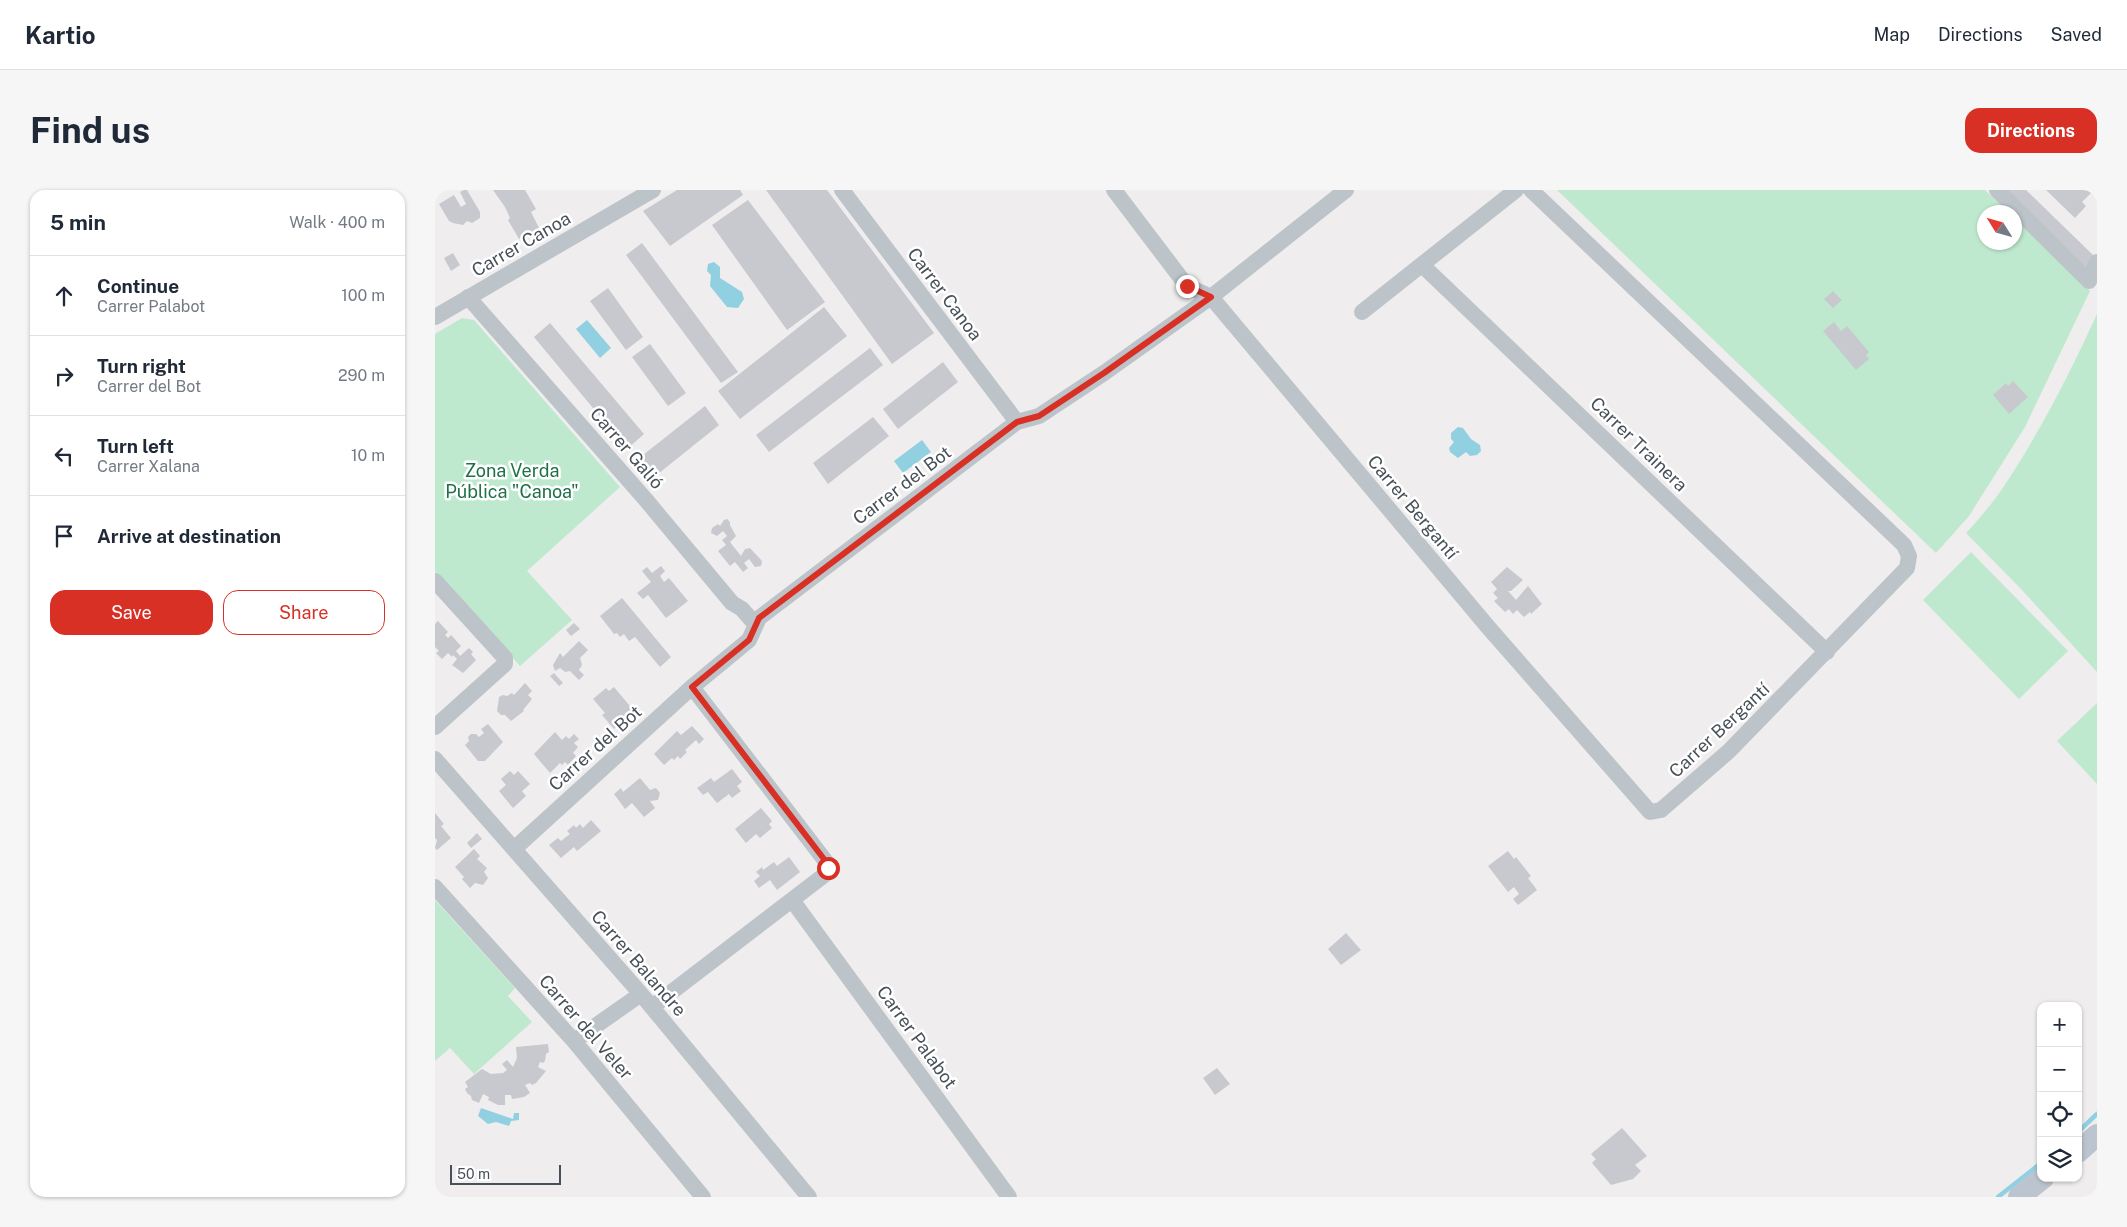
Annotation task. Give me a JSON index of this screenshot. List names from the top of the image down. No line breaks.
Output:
{"streets":{"street":["Carrer Canoa","Carrer Trainera","Carrer Galió","Carrer del Bot","Carrer Bergantí","Carrer Balandre","Carrer del Veler","Carrer Palabot"]},"crossings":[["Carrer Canoa","Carrer Galió"],["Carrer Canoa","Carrer del Bot"],["Carrer Trainera","Carrer Bergantí"],["Carrer Galió","Carrer del Bot"],["Carrer del Bot","Carrer Bergantí"],["Carrer del Bot","Carrer Balandre"]],"parks":["Zona Verda Pública \"Canoa\""],"scale_bar":"50 m","north":"top left","page":{"header":"Kartio","nav":["Map","Directions","Saved"],"buttons":["Directions",["Save","Share"]],"title":"Find us","heading":["5 min","Walk · 400 m"],"list":[["Continue","Carrer Palabot","100 m"],["Turn right","Carrer del Bot","290 m"],["Turn left","Carrer Xalana","10 m"],"Arrive at destination"],"map_buttons":["+","−"],"scale":"50 m"}}
